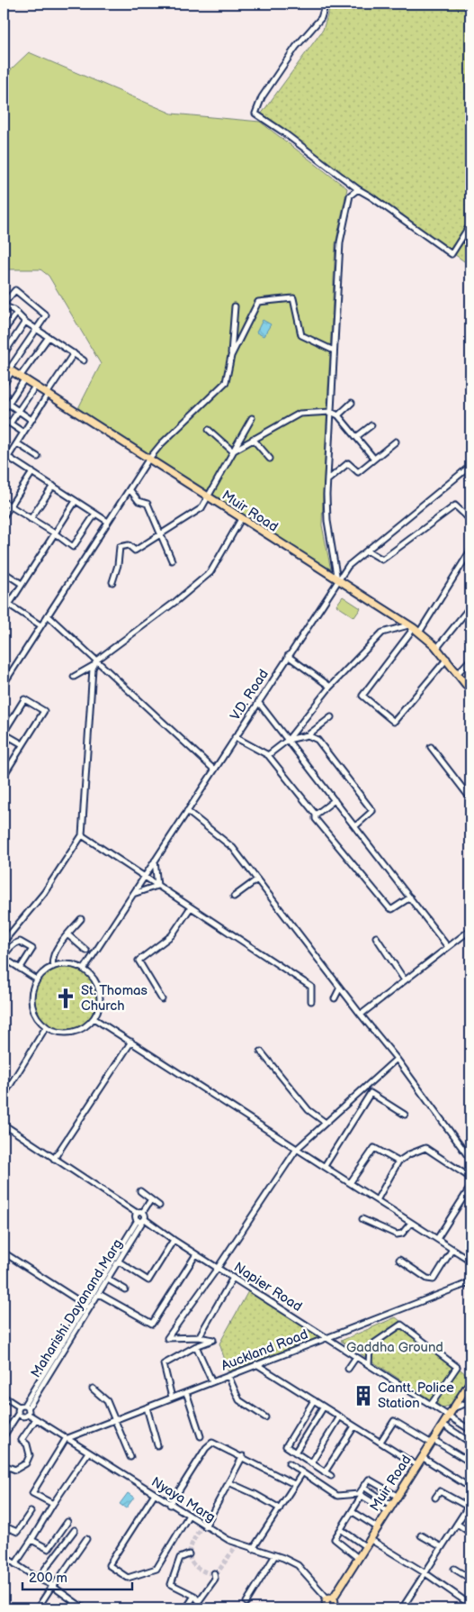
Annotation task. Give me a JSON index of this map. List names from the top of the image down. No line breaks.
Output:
{"streets":{"main road":["Muir Road"],"street":["V.D. Road","Napier Road","Maharishi Dayanand Marg","Auckland Road","Nyaya Marg"]},"crossings":[["Muir Road","V.D. Road"],["Muir Road","Napier Road"],["Muir Road","Nyaya Marg"],["Napier Road","Maharishi Dayanand Marg"],["Napier Road","Auckland Road"],["Maharishi Dayanand Marg","Nyaya Marg"],["Auckland Road","Nyaya Marg"]],"parks":["Gaddha Ground"],"places":{"church":["St. Thomas Church"],"building":["Cantt. Police Station"]},"scale_bar":"200 m"}
